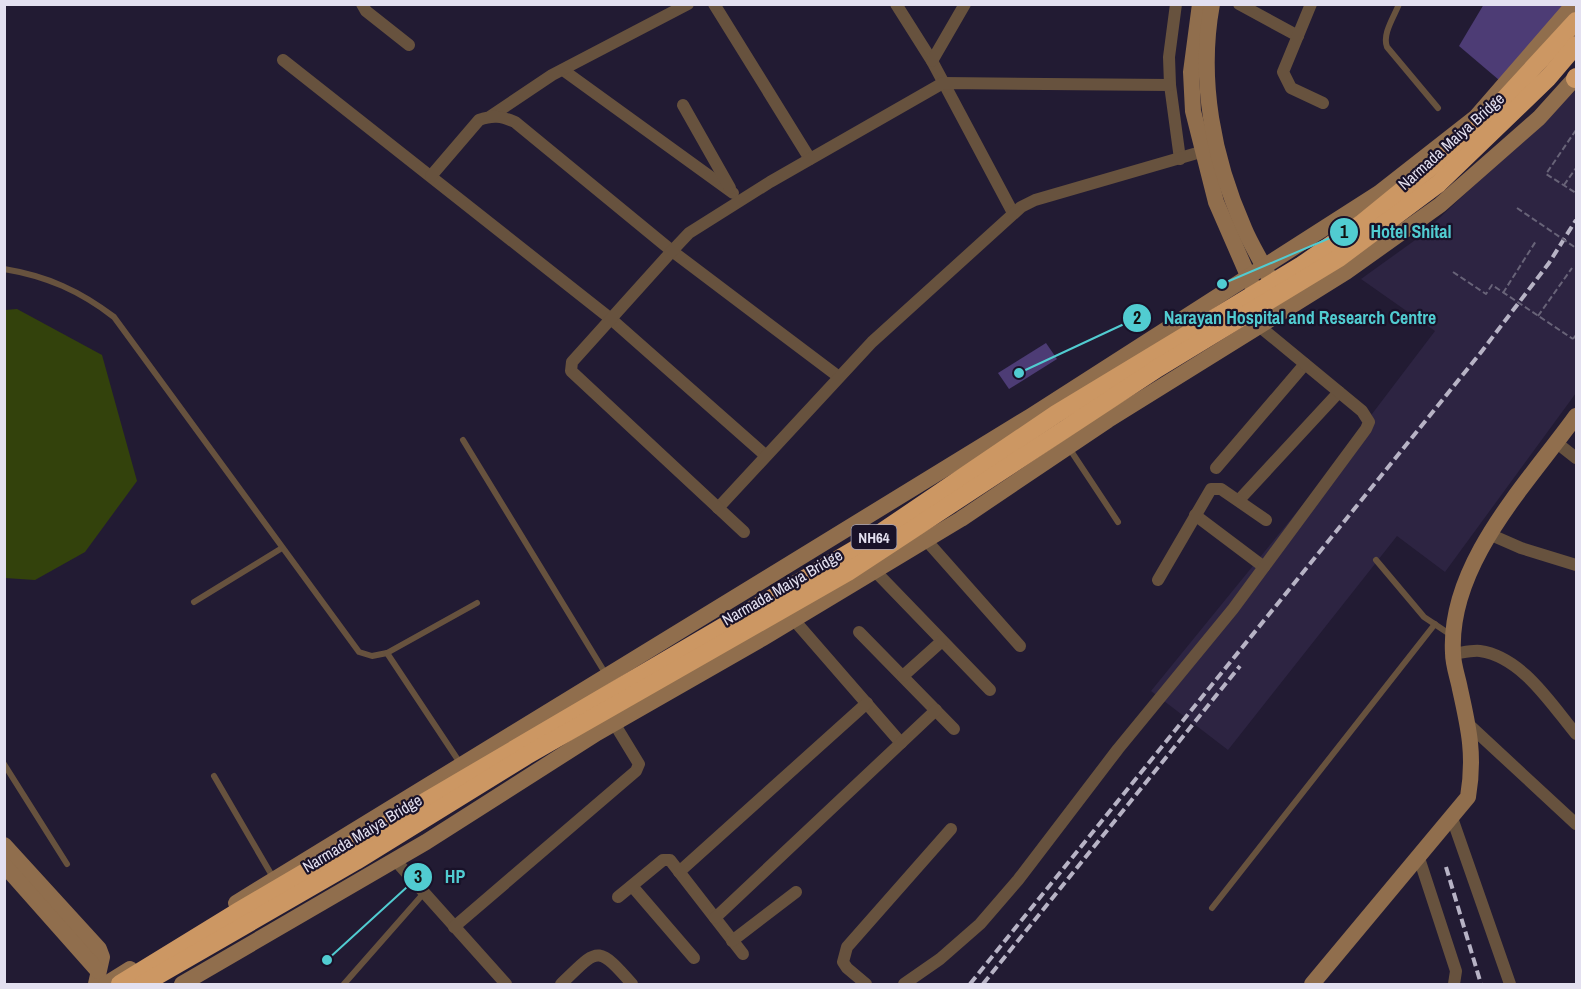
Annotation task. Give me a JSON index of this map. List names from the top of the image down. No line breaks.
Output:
{"streets":{"highway":["Narmada Maiya Bridge","NH64"]},"places":["Hotel Shital","Narayan Hospital and Research Centre","HP"]}
